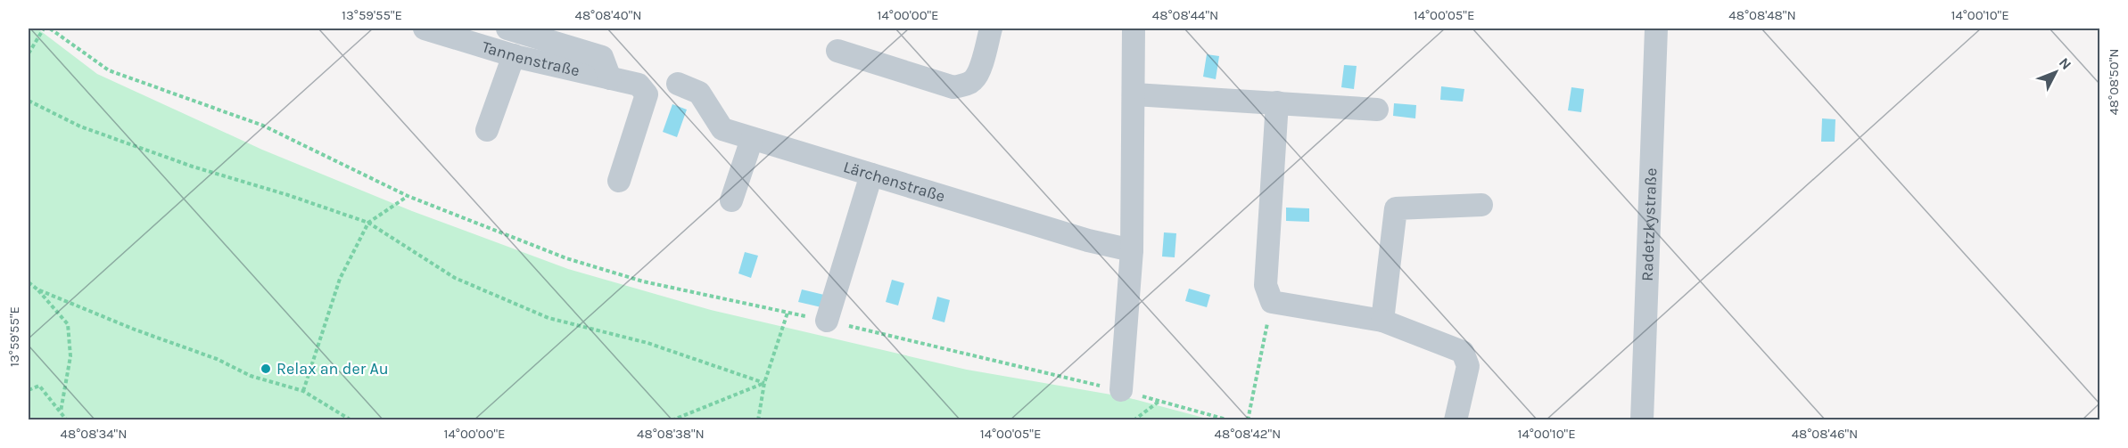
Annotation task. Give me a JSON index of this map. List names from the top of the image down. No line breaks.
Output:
{"streets":{"street":["Tannenstraße","Lärchenstraße","Radetzkystraße"]},"places":["Relax an der Au"],"north":"top right","coordinates":["13°59'55\"E","48°08'40\"N","14°00'00\"E","48°08'44\"N","14°00'05\"E","48°08'48\"N","14°00'10\"E","48°08'50\"N","48°08'34\"N","48°08'38\"N","48°08'42\"N","48°08'46\"N"]}
